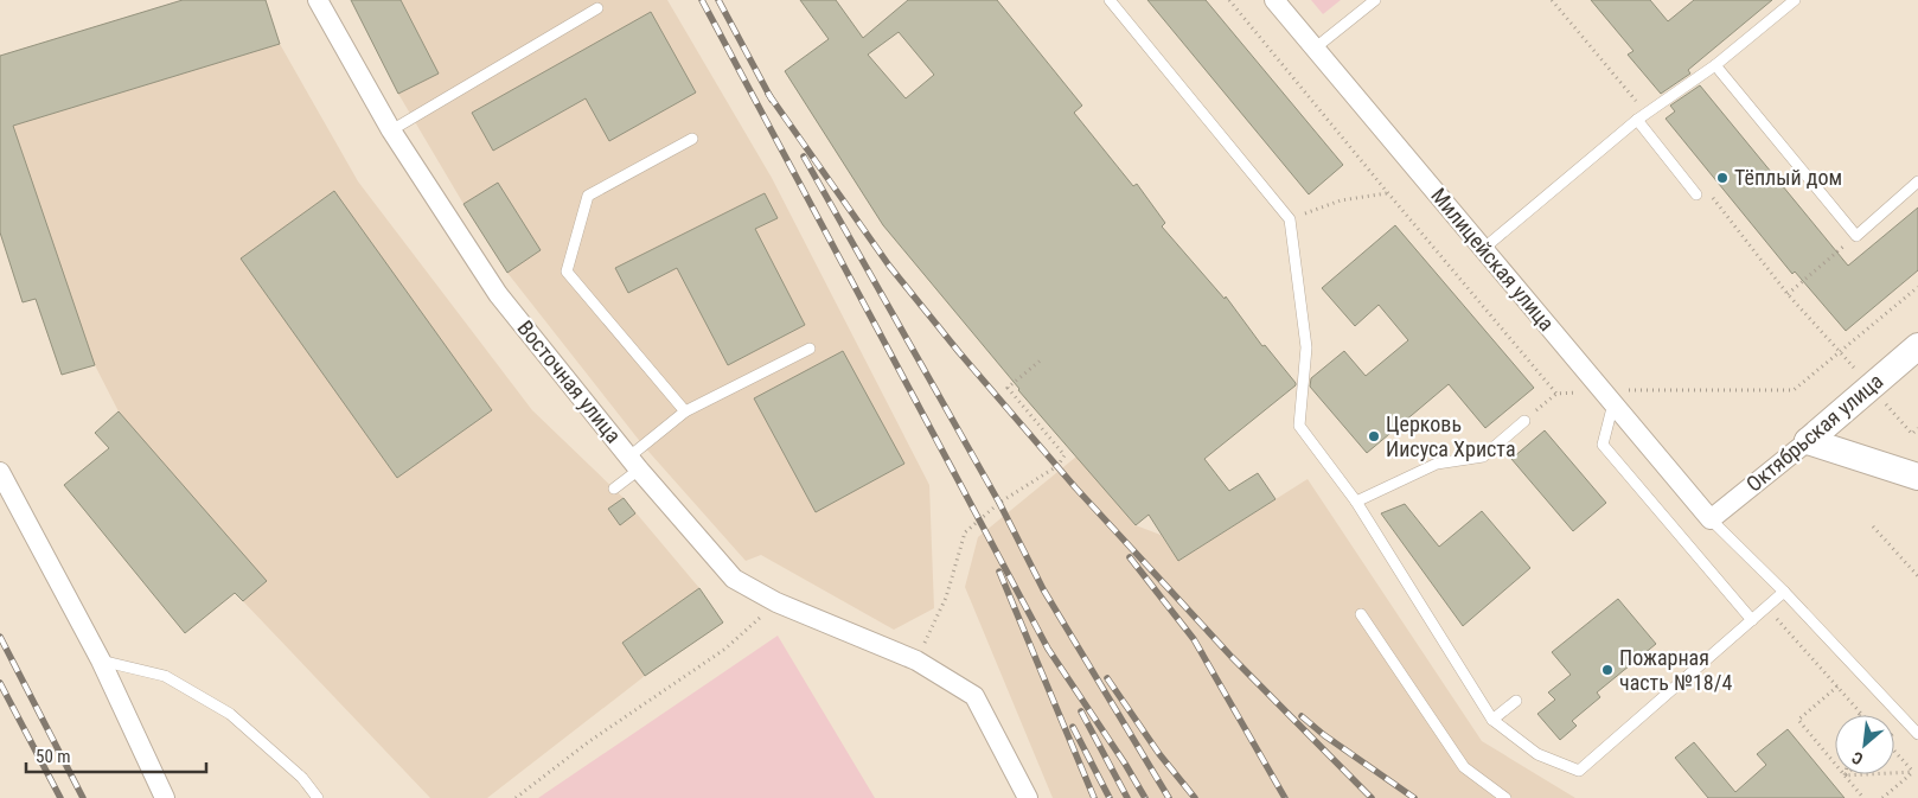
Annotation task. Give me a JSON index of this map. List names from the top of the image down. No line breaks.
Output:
{"streets":{"street":["Милицейская улица","Восточная улица","Октябрьская улица"]},"crossings":[["Милицейская улица","Октябрьская улица"]],"places":["Тёплый дом","Церковь Иисуса Христа","Пожарная часть №18/4"],"scale_bar":"50 m","north":"bottom left"}
